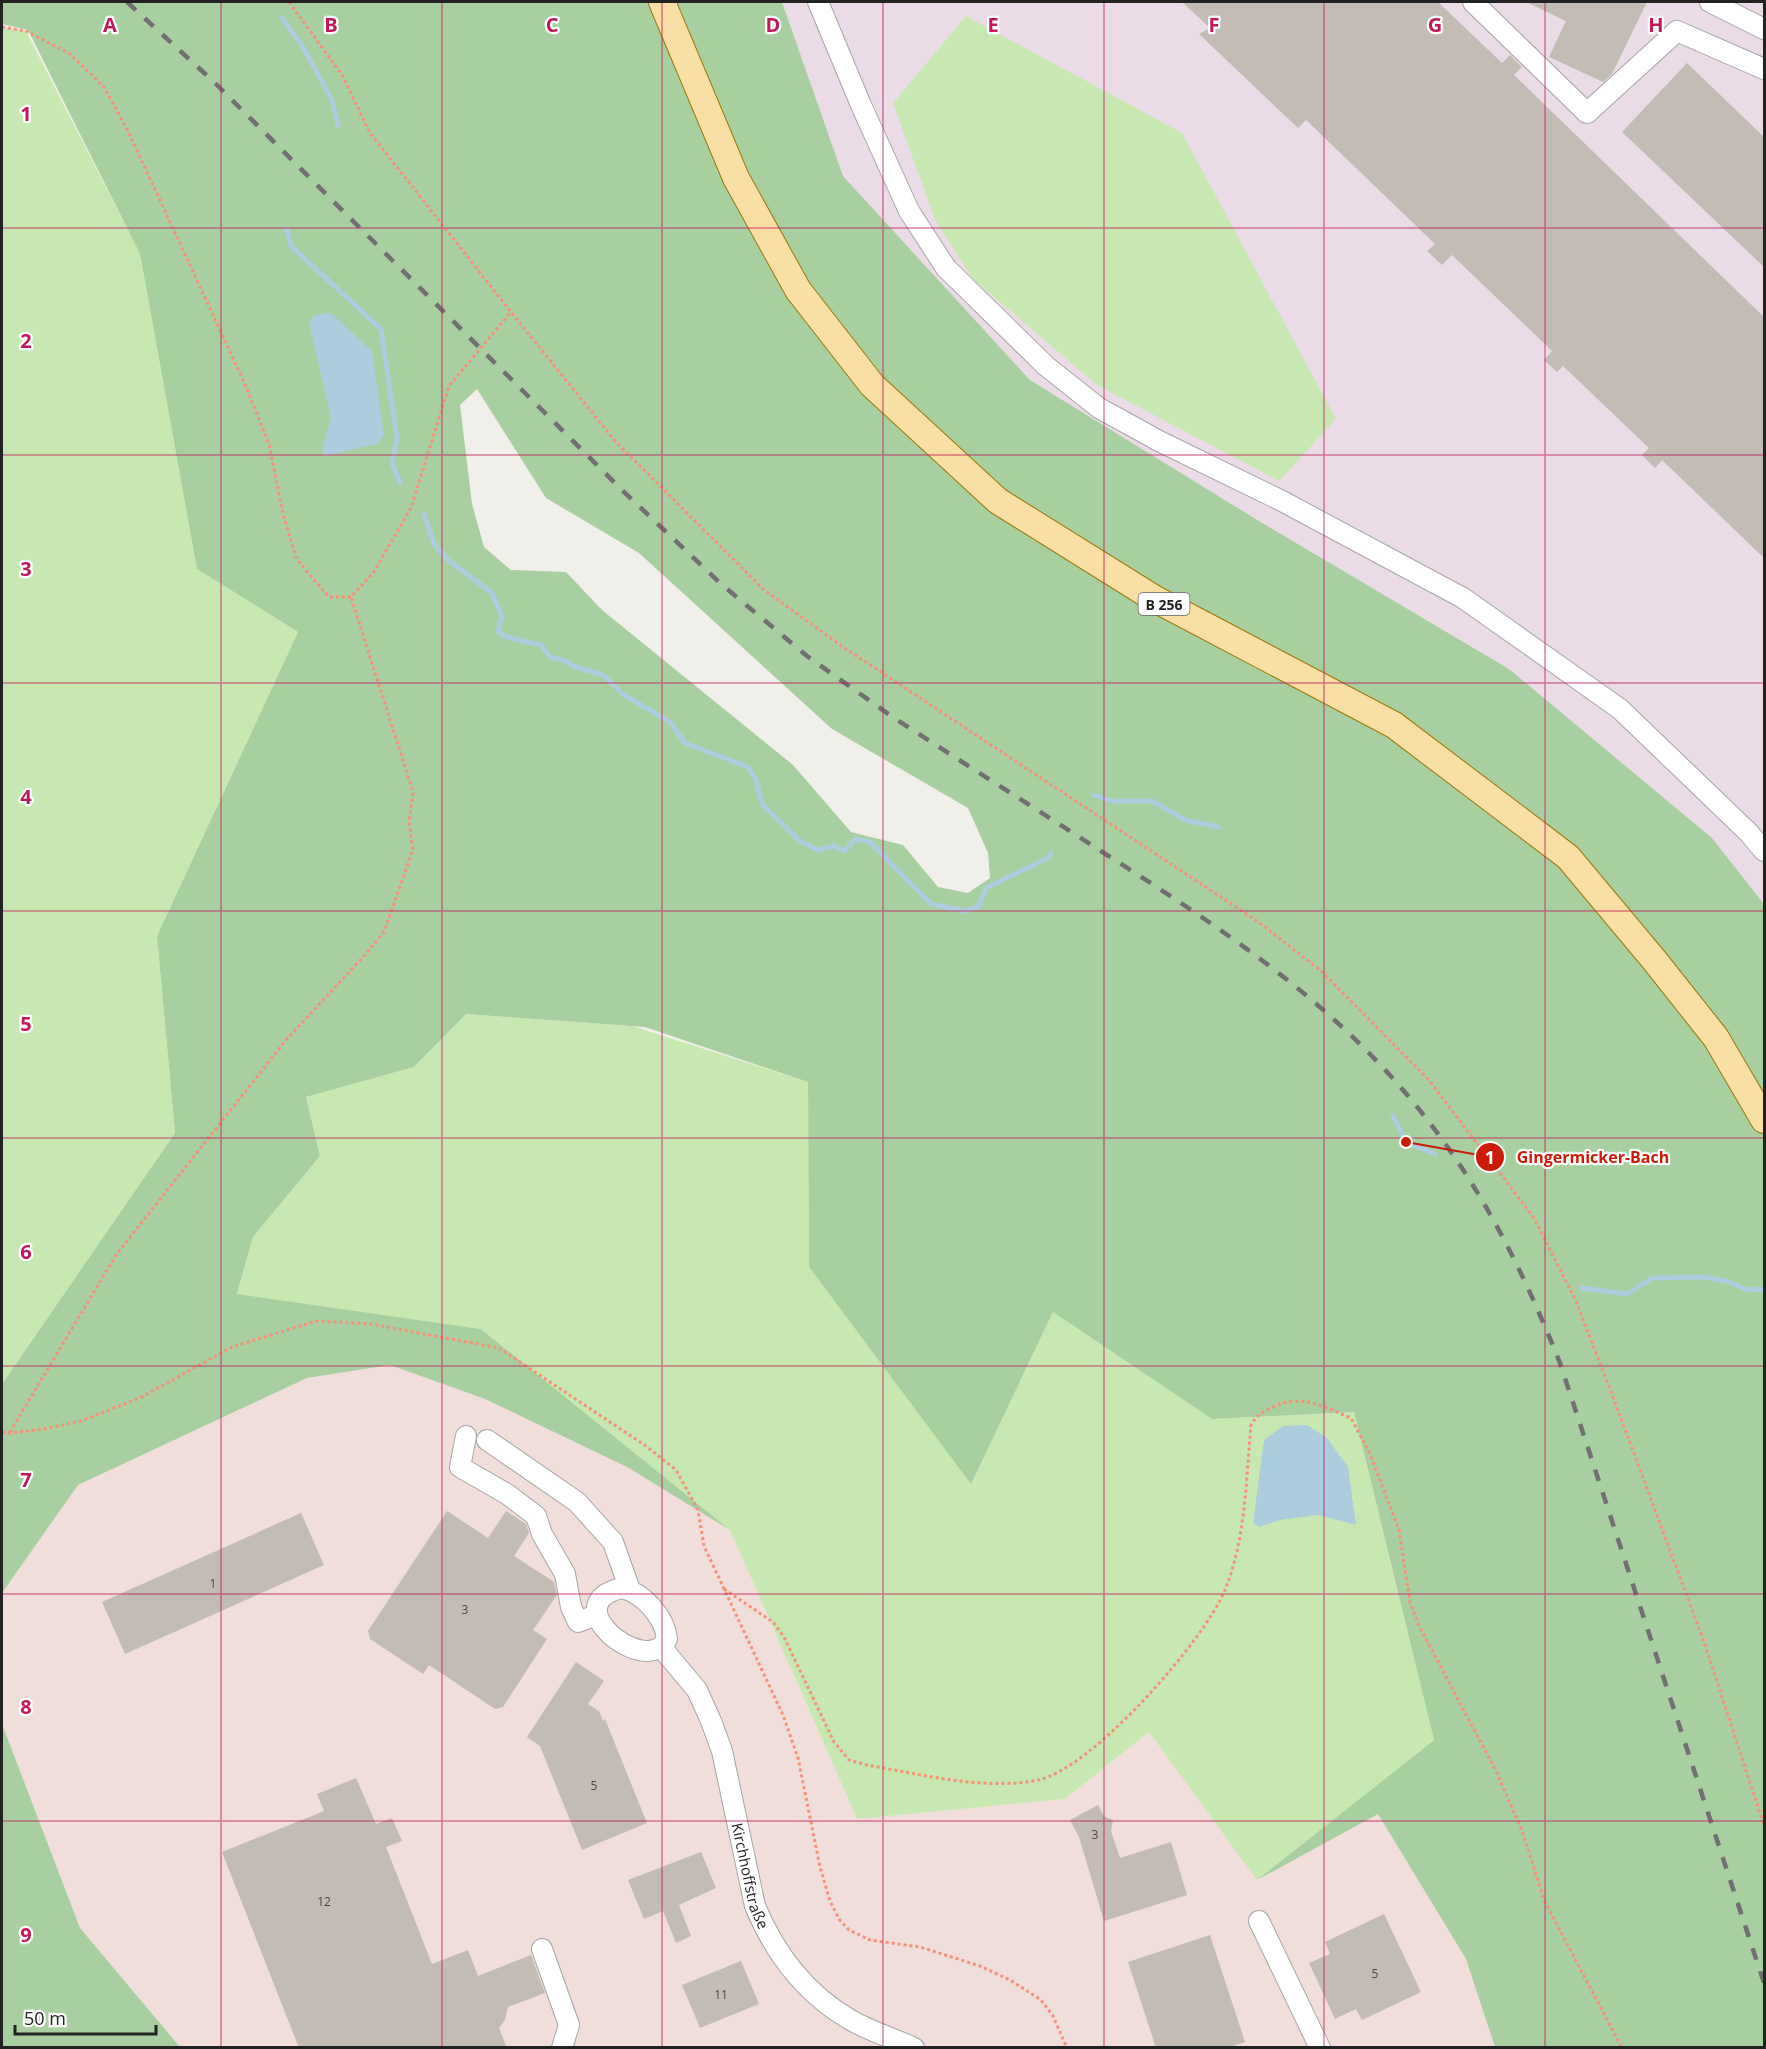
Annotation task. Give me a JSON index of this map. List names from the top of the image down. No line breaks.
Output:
{"streets":{"main road":["B 256"],"street":["Kirchhoffstraße"]},"places":["Gingermicker-Bach"],"house_numbers":["1","3","5","3","12","5","11"],"scale_bar":"50 m","grid":{"columns":["A","B","C","D","E","F","G","H"],"rows":["1","2","3","4","5","6","7","8","9"]}}
